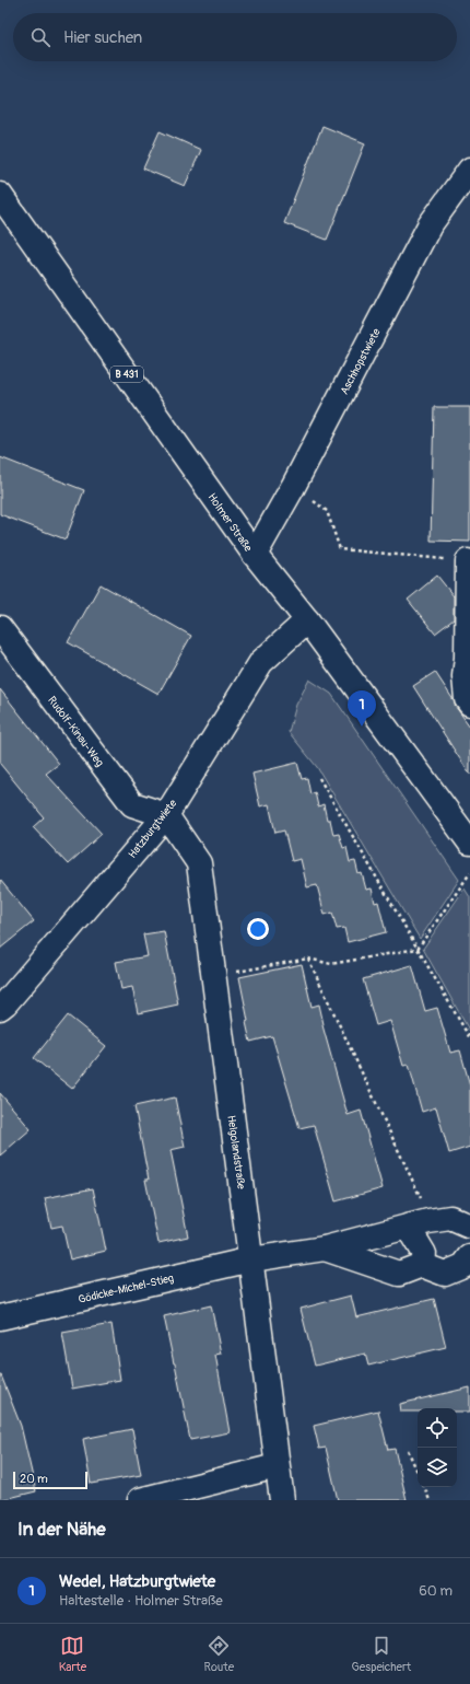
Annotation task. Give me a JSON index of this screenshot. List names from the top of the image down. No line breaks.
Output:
{"streets":{"street":["Aschhopstwiete","B 431","Holmer Straße","Rudolf-Kinau-Weg","Hatzburgtwiete","Helgolandstraße","Gödicke-Michel-Stieg"]},"crossings":[["Aschhopstwiete","Holmer Straße"],["Holmer Straße","Hatzburgtwiete"],["Rudolf-Kinau-Weg","Hatzburgtwiete"],["Rudolf-Kinau-Weg","Helgolandstraße"],["Hatzburgtwiete","Helgolandstraße"],["Helgolandstraße","Gödicke-Michel-Stieg"]],"scale_bar":"20 m","page":{"search":"Hier suchen","pins":"1","scale":"20 m","heading":"In der Nähe","list":[{"mark":"1","name":"Wedel, Hatzburgtwiete","note":"Haltestelle · Holmer Straße","value":"60 m"}],"nav":["Karte","Route","Gespeichert"]}}
